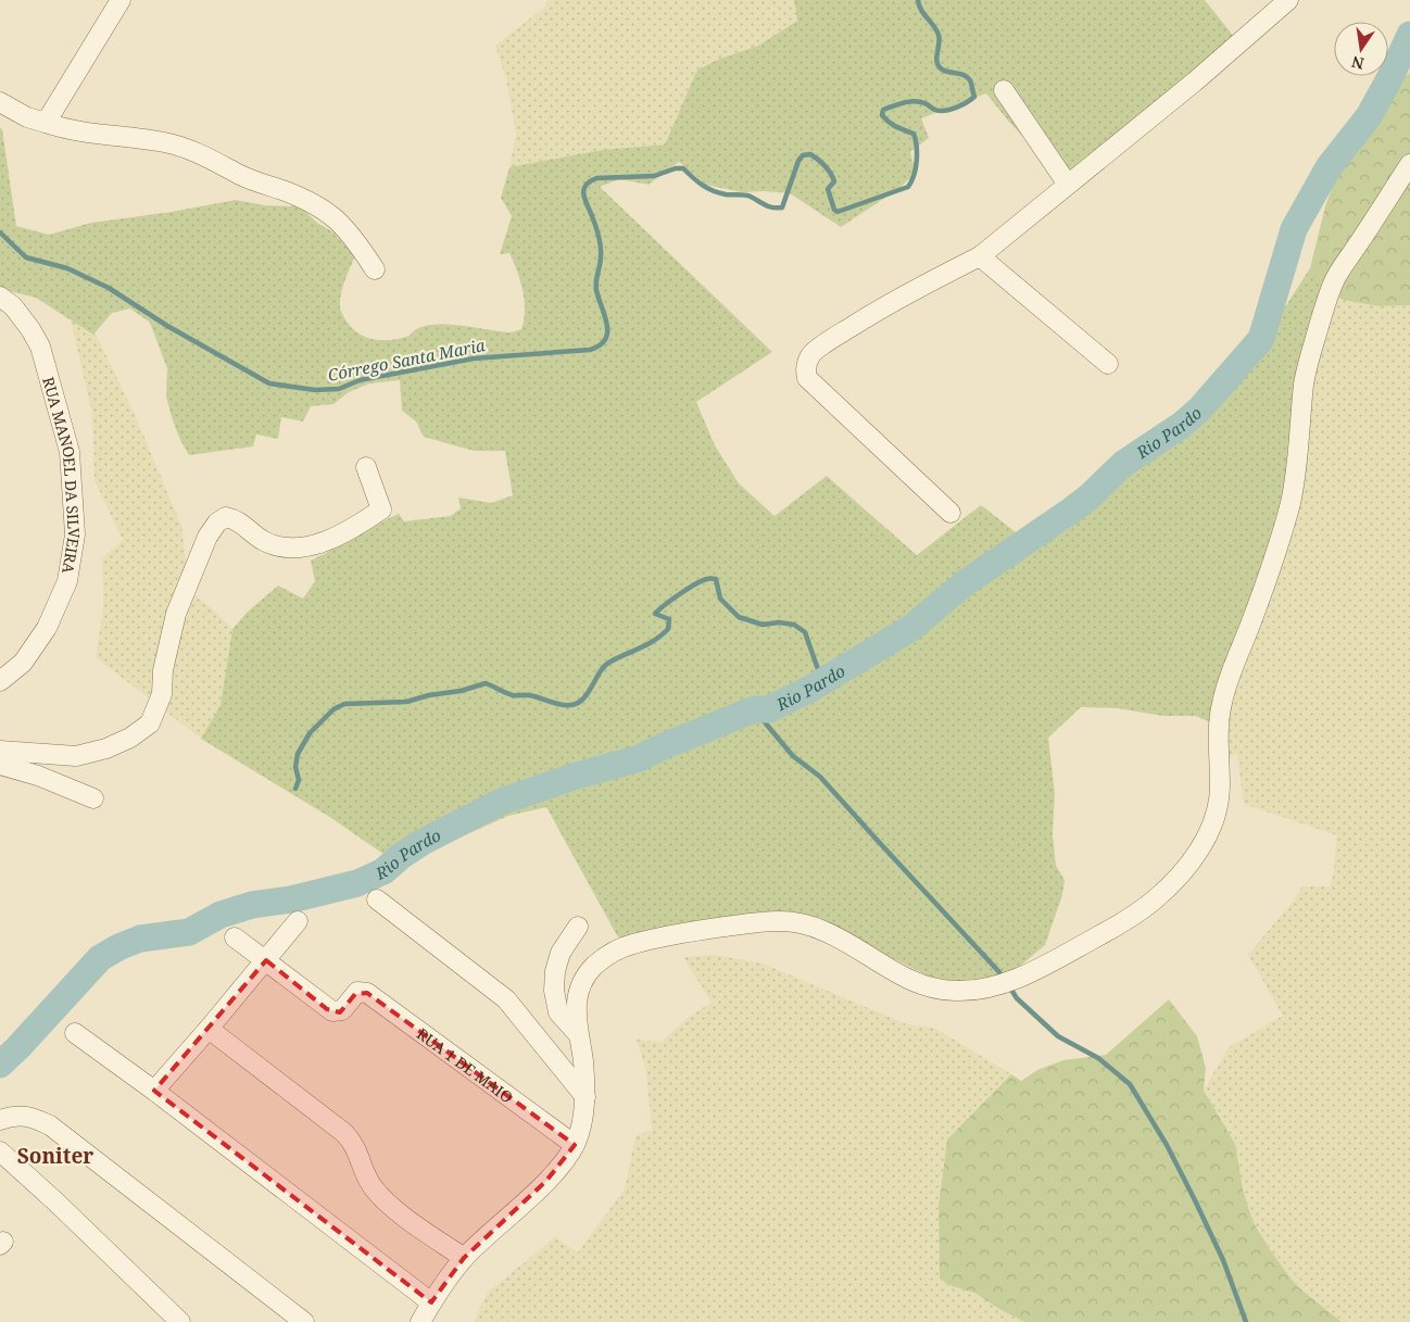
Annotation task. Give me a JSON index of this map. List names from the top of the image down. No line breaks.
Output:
{"streets":{"street":["RUA MANOEL DA SILVEIRA","RUA 1 DE MAIO"]},"districts":["Soniter"],"water":["Córrego Santa Maria","Rio Pardo"],"north":"bottom"}
